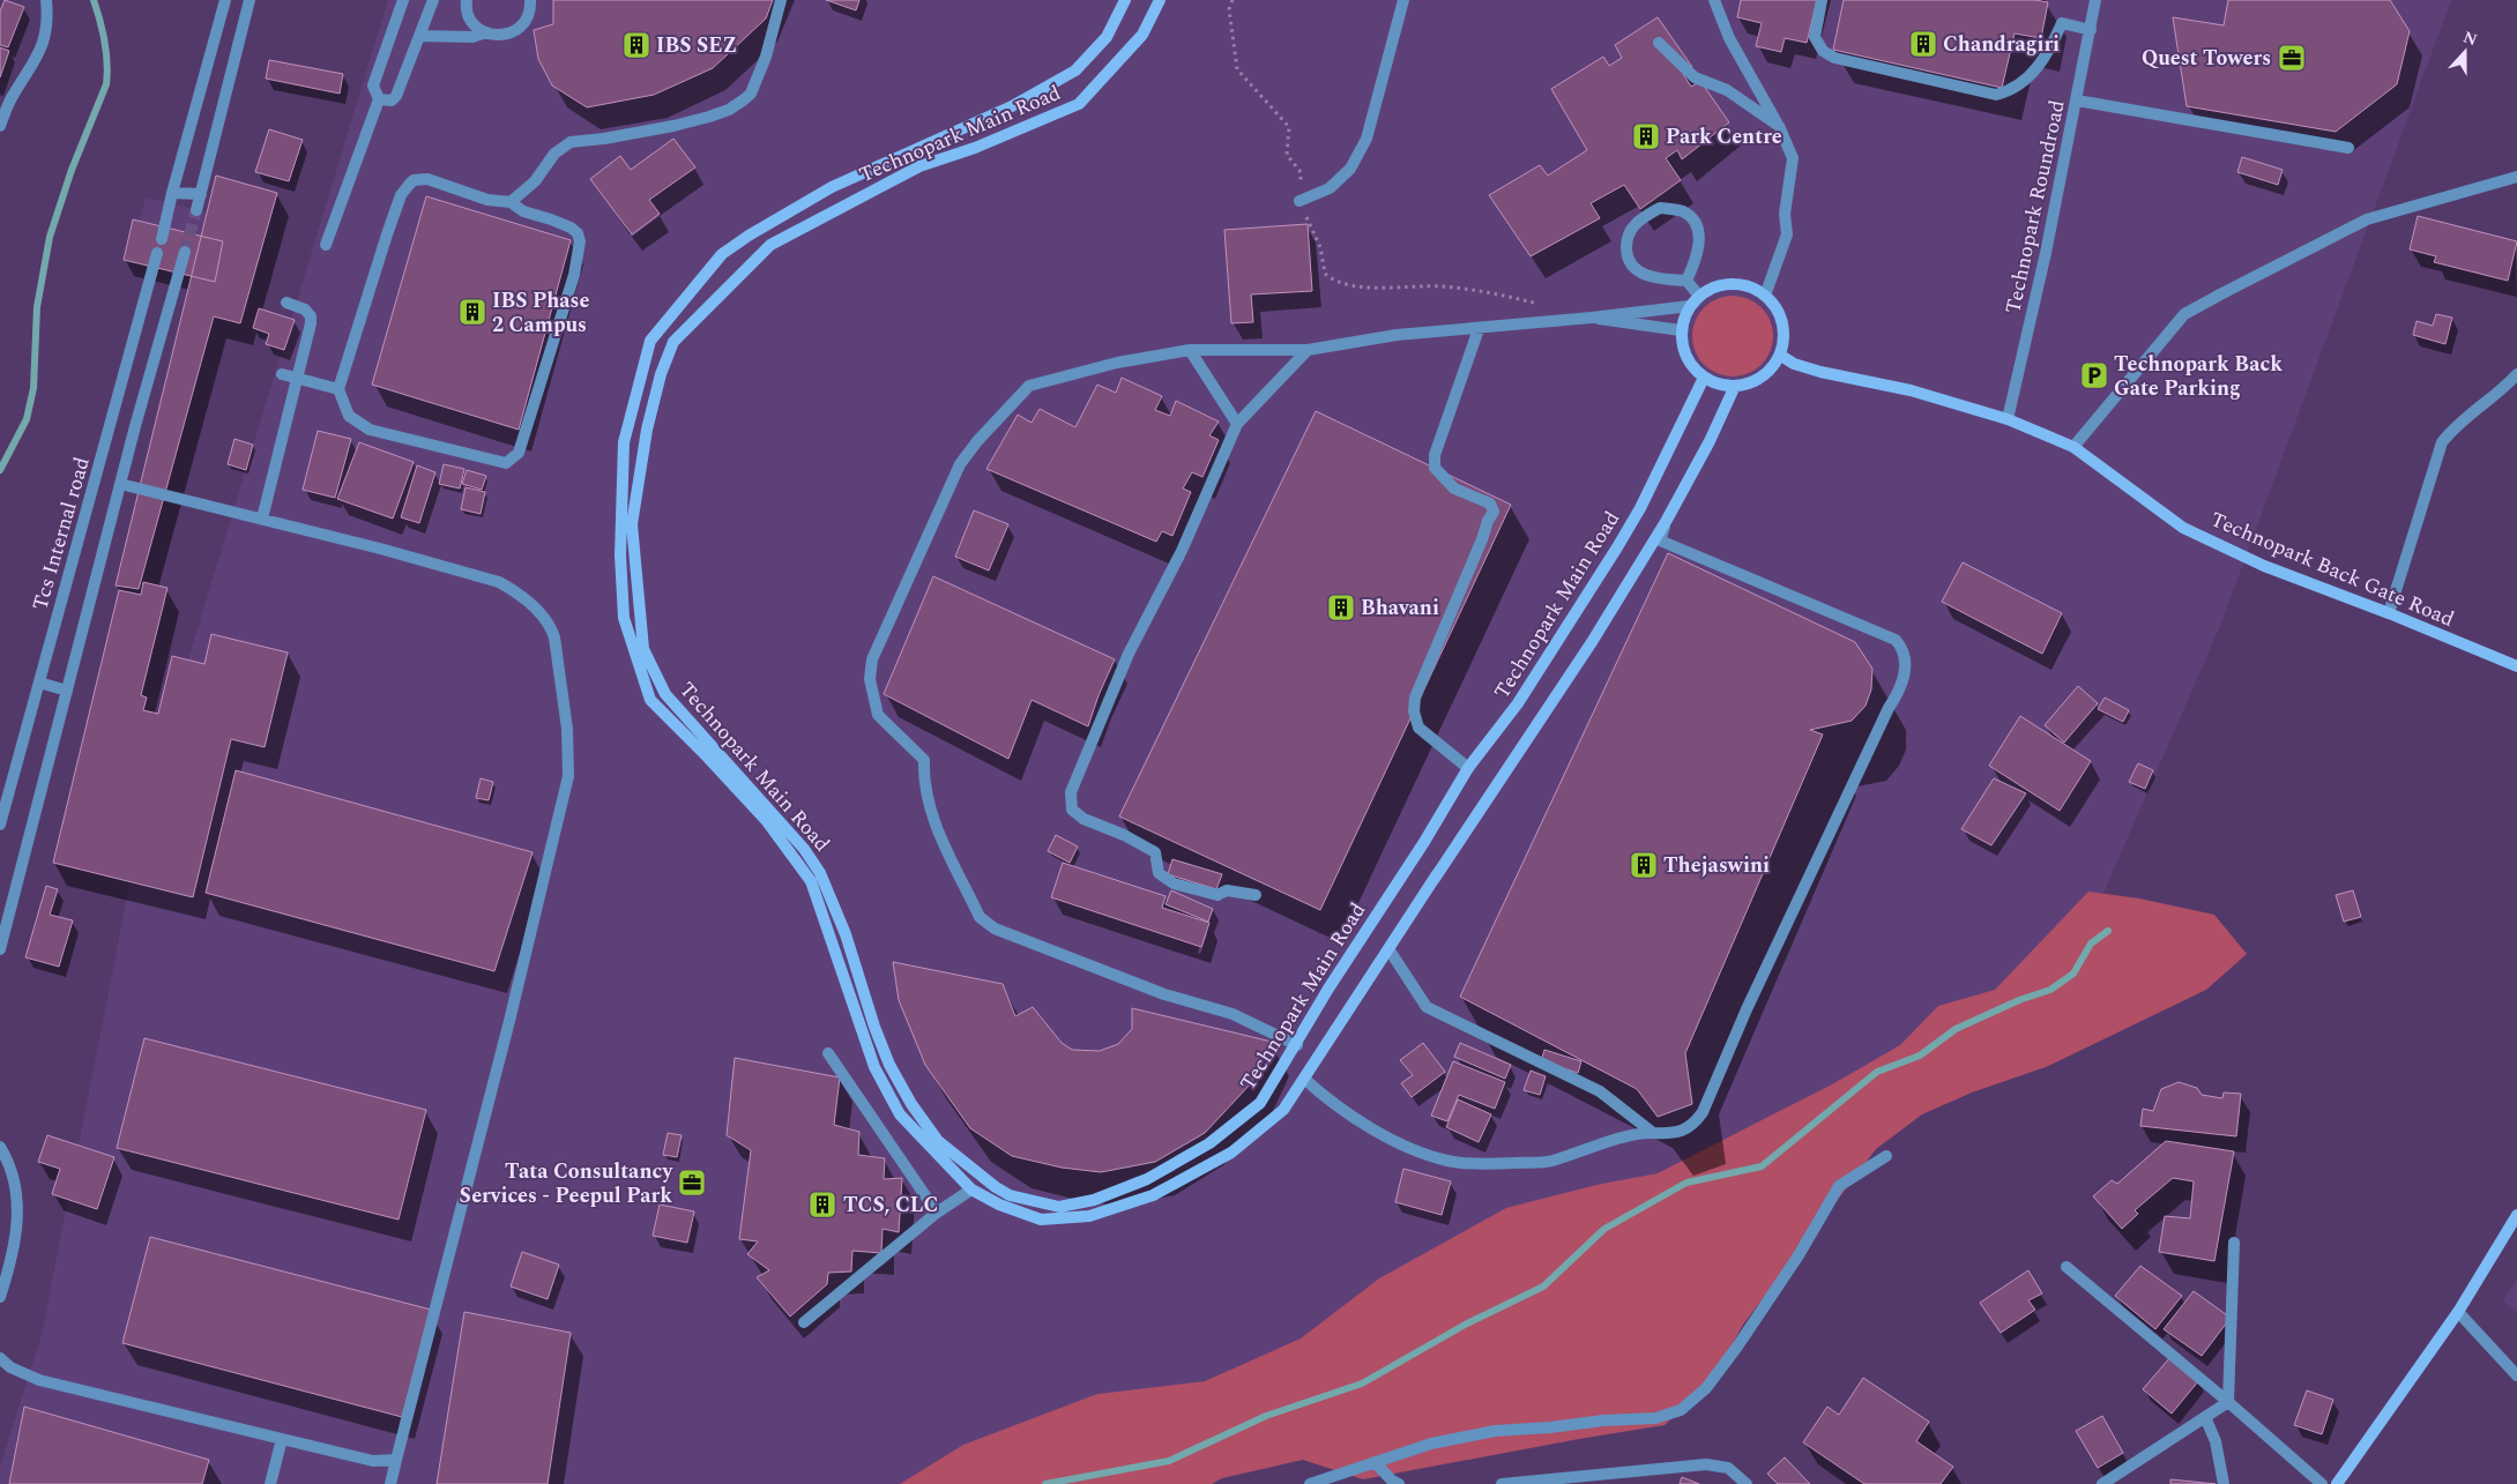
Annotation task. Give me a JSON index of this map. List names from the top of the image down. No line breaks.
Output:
{"streets":{"street":["Technopark Main Road","Technopark Roundroad","Tcs Internal road","Technopark Back Gate Road"]},"crossings":[["Technopark Main Road","Technopark Back Gate Road"],["Technopark Roundroad","Technopark Back Gate Road"]],"places":{"building":["Chandragiri","IBS SEZ","Park Centre","IBS Phase 2 Campus","Bhavani","Thejaswini","TCS, CLC"],"office":["Quest Towers","Tata Consultancy Services - Peepul Park"],"parking":["Technopark Back Gate Parking"]},"north":"top"}
